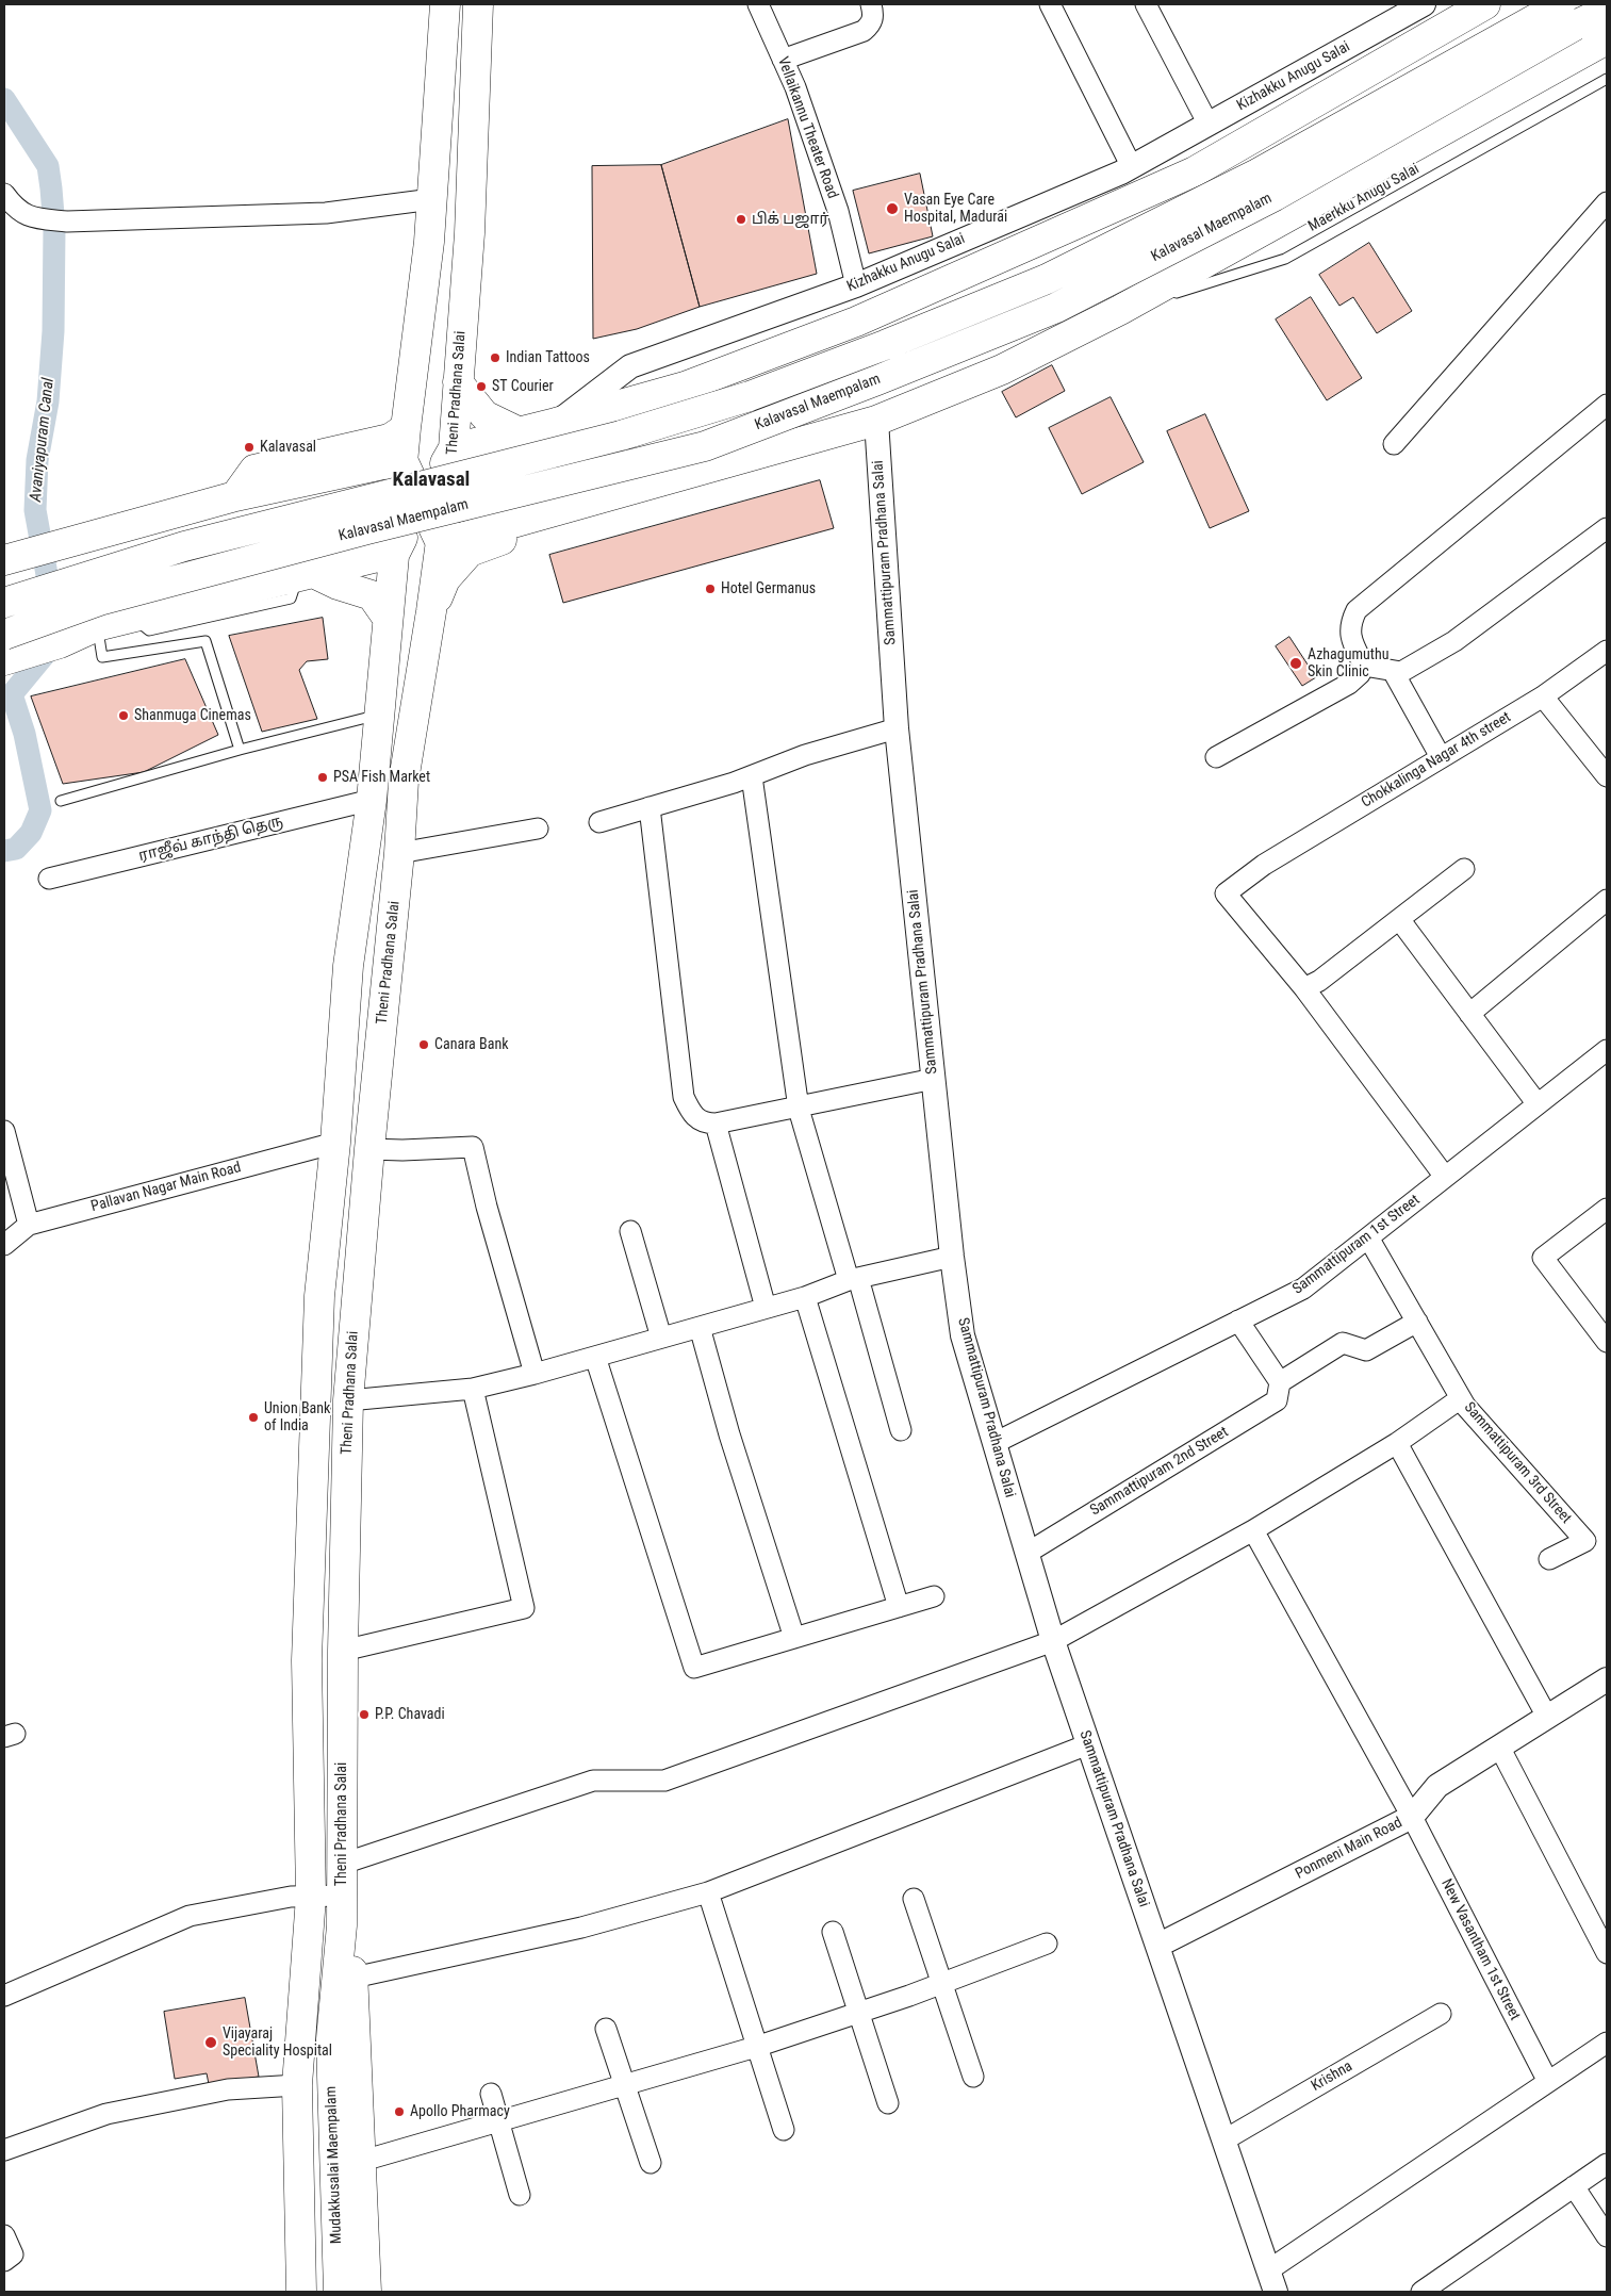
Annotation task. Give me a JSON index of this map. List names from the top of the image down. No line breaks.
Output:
{"streets":{"main road":["Kalavasal Maempalam","Theni Pradhana Salai","Mudakkusalai Maempalam"],"street":["Kizhakku Anugu Salai","Vellaikannu Theater Road","Sammattipuram Pradhana Salai","Chokkalinga Nagar 4th street","ராஜீவ் காந்தி தெரு","Pallavan Nagar Main Road","Sammattipuram 1st Street","Sammattipuram 3rd Street","Sammattipuram 2nd Street","Ponmeni Main Road","New Vasantham 1st Street","Krishna"],"lane":["Maerkku Anugu Salai"]},"crossings":[["Kizhakku Anugu Salai","Vellaikannu Theater Road"],["Theni Pradhana Salai","ராஜீவ் காந்தி தெரு"],["Theni Pradhana Salai","Pallavan Nagar Main Road"],["Theni Pradhana Salai","Mudakkusalai Maempalam"],["Sammattipuram Pradhana Salai","Sammattipuram 1st Street"],["Sammattipuram Pradhana Salai","Sammattipuram 2nd Street"],["Sammattipuram Pradhana Salai","Ponmeni Main Road"],["Sammattipuram Pradhana Salai","Krishna"],["Sammattipuram 1st Street","Sammattipuram 3rd Street"],["Ponmeni Main Road","New Vasantham 1st Street"]],"districts":["Kalavasal"],"water":["Avaniyapuram Canal"],"places":["Vasan Eye Care Hospital, Madurai","பிக் பஜார்","Indian Tattoos","ST Courier","Kalavasal","Hotel Germanus","Azhagumuthu Skin Clinic","Shanmuga Cinemas","PSA Fish Market","Canara Bank","Union Bank of India","P.P. Chavadi","Vijayaraj Speciality Hospital","Apollo Pharmacy"]}
